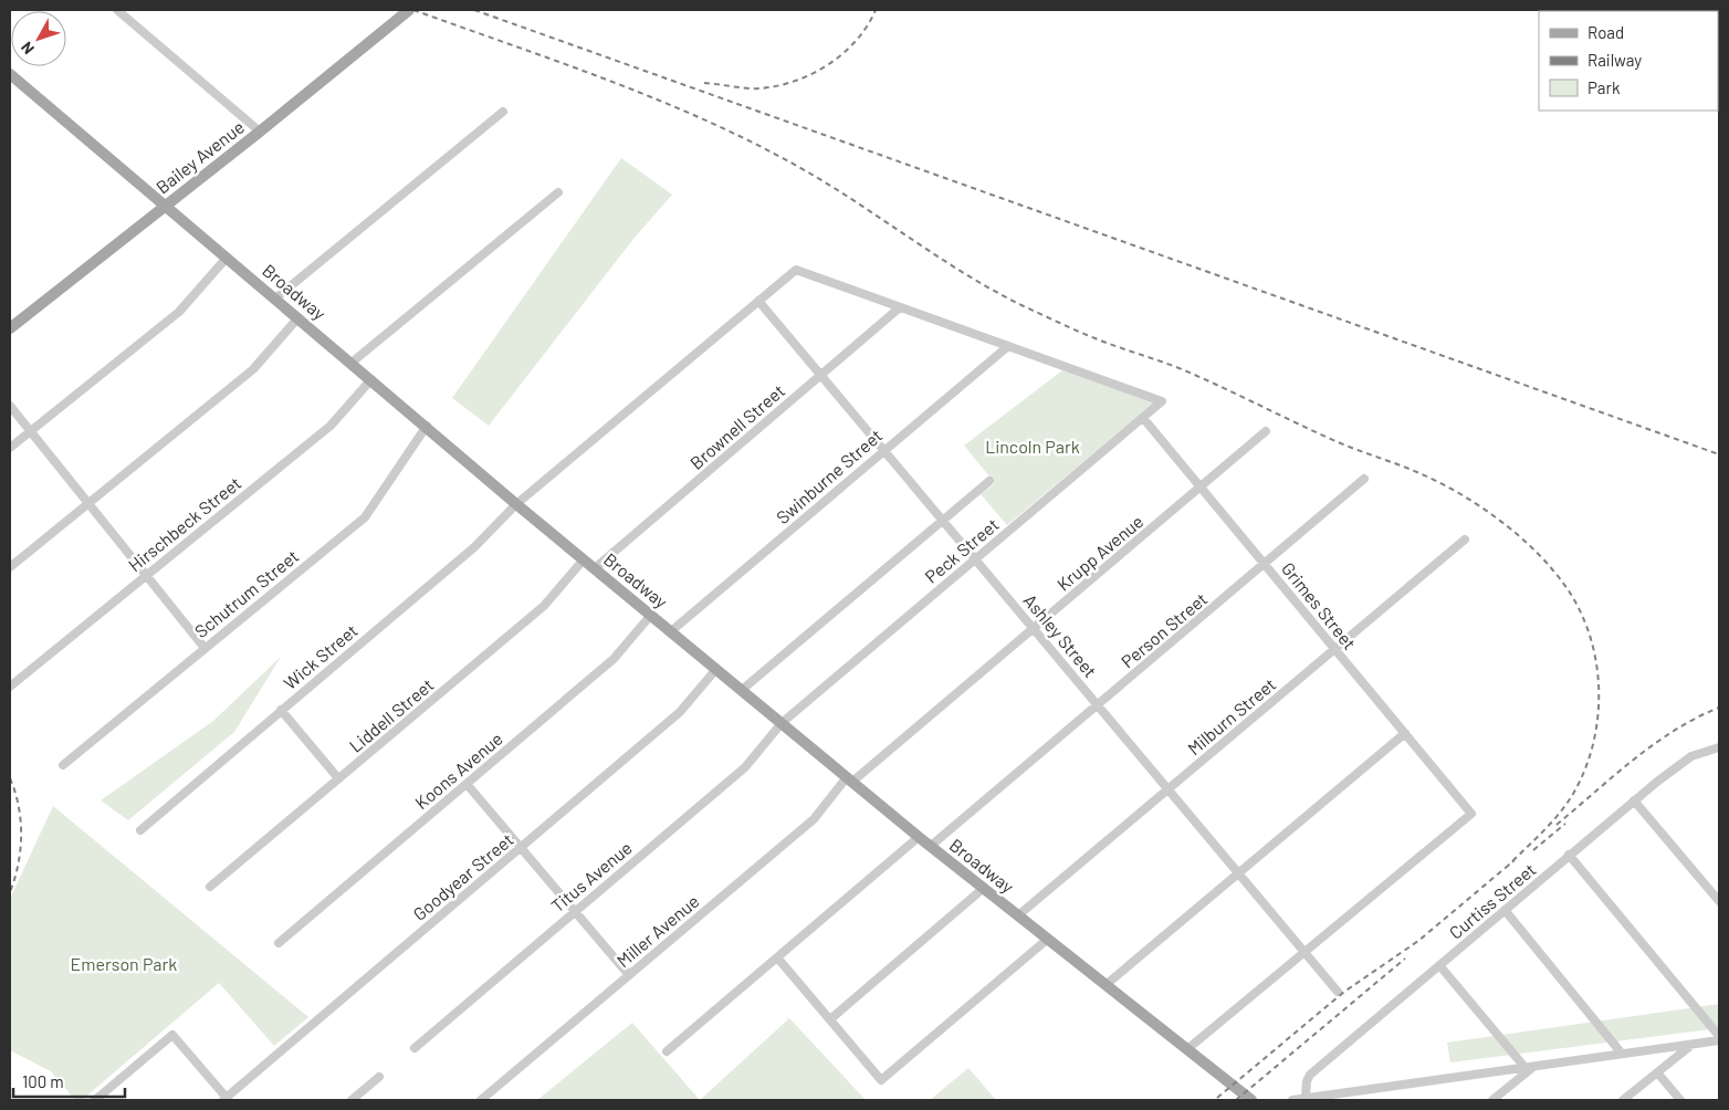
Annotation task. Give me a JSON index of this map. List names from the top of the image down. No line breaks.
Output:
{"streets":{"main road":["Bailey Avenue","Broadway"],"street":["Brownell Street","Swinburne Street","Hirschbeck Street","Peck Street","Krupp Avenue","Schutrum Street","Grimes Street","Person Street","Ashley Street","Wick Street","Liddell Street","Milburn Street","Koons Avenue","Goodyear Street","Titus Avenue","Curtiss Street","Miller Avenue"]},"crossings":[["Bailey Avenue","Broadway"],["Broadway","Brownell Street"],["Broadway","Swinburne Street"],["Broadway","Hirschbeck Street"],["Broadway","Peck Street"],["Broadway","Krupp Avenue"],["Broadway","Schutrum Street"],["Broadway","Person Street"],["Broadway","Wick Street"],["Broadway","Liddell Street"],["Broadway","Milburn Street"],["Broadway","Koons Avenue"],["Broadway","Goodyear Street"],["Broadway","Titus Avenue"],["Broadway","Miller Avenue"],["Brownell Street","Ashley Street"],["Brownell Street","Wick Street"],["Swinburne Street","Peck Street"],["Swinburne Street","Ashley Street"],["Peck Street","Grimes Street"],["Peck Street","Ashley Street"],["Peck Street","Titus Avenue"],["Krupp Avenue","Grimes Street"],["Krupp Avenue","Ashley Street"],["Krupp Avenue","Miller Avenue"],["Grimes Street","Person Street"],["Grimes Street","Ashley Street"],["Grimes Street","Milburn Street"],["Person Street","Ashley Street"],["Ashley Street","Wick Street"],["Ashley Street","Milburn Street"]],"parks":["Lincoln Park","Emerson Park"],"legend":["Road","Railway","Park"],"scale_bar":"100 m","north":"bottom left"}
